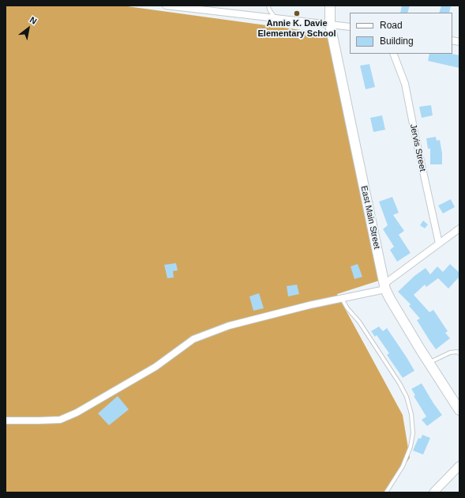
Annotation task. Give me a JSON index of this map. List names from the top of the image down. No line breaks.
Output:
{"streets":{"main road":["East Main Street"],"street":["Jervis Street"]},"places":["Annie K. Davie Elementary School"],"legend":["Road","Building"],"north":"top right"}
